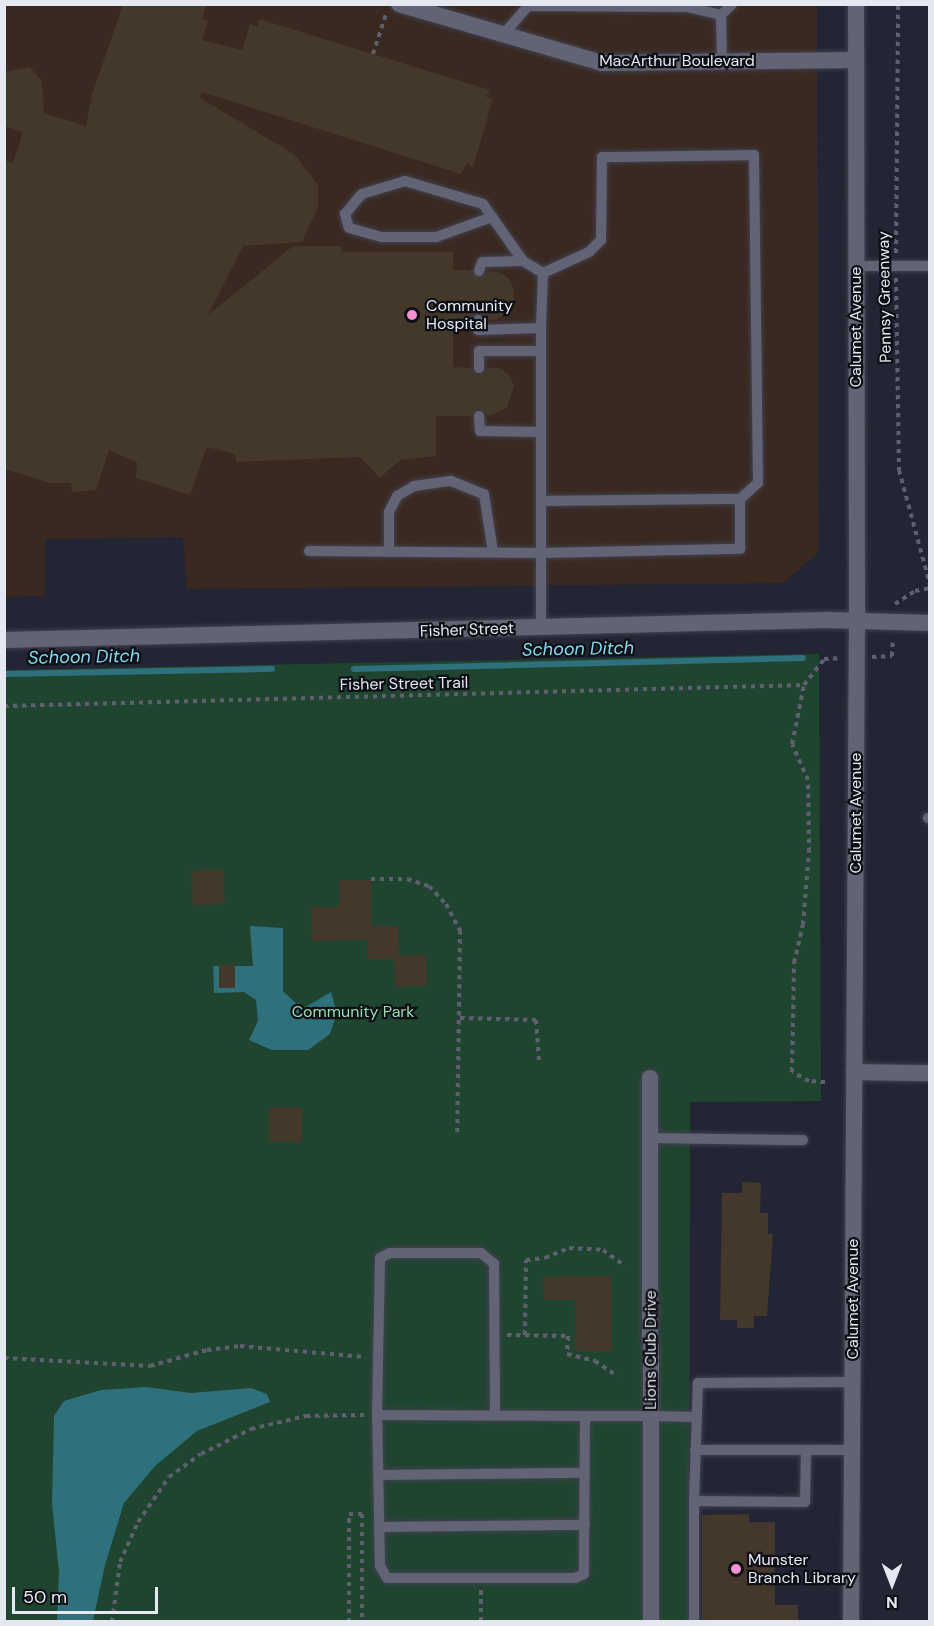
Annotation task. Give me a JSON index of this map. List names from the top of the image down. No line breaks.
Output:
{"streets":{"street":["MacArthur Boulevard","Calumet Avenue","Fisher Street","Lions Club Drive"],"path":["Pennsy Greenway","Fisher Street Trail"]},"crossings":[["MacArthur Boulevard","Calumet Avenue"],["Calumet Avenue","Fisher Street"]],"water":["Schoon Ditch"],"parks":["Community Park"],"places":["Community Hospital","Munster Branch Library"],"scale_bar":"50 m","north":"bottom"}
